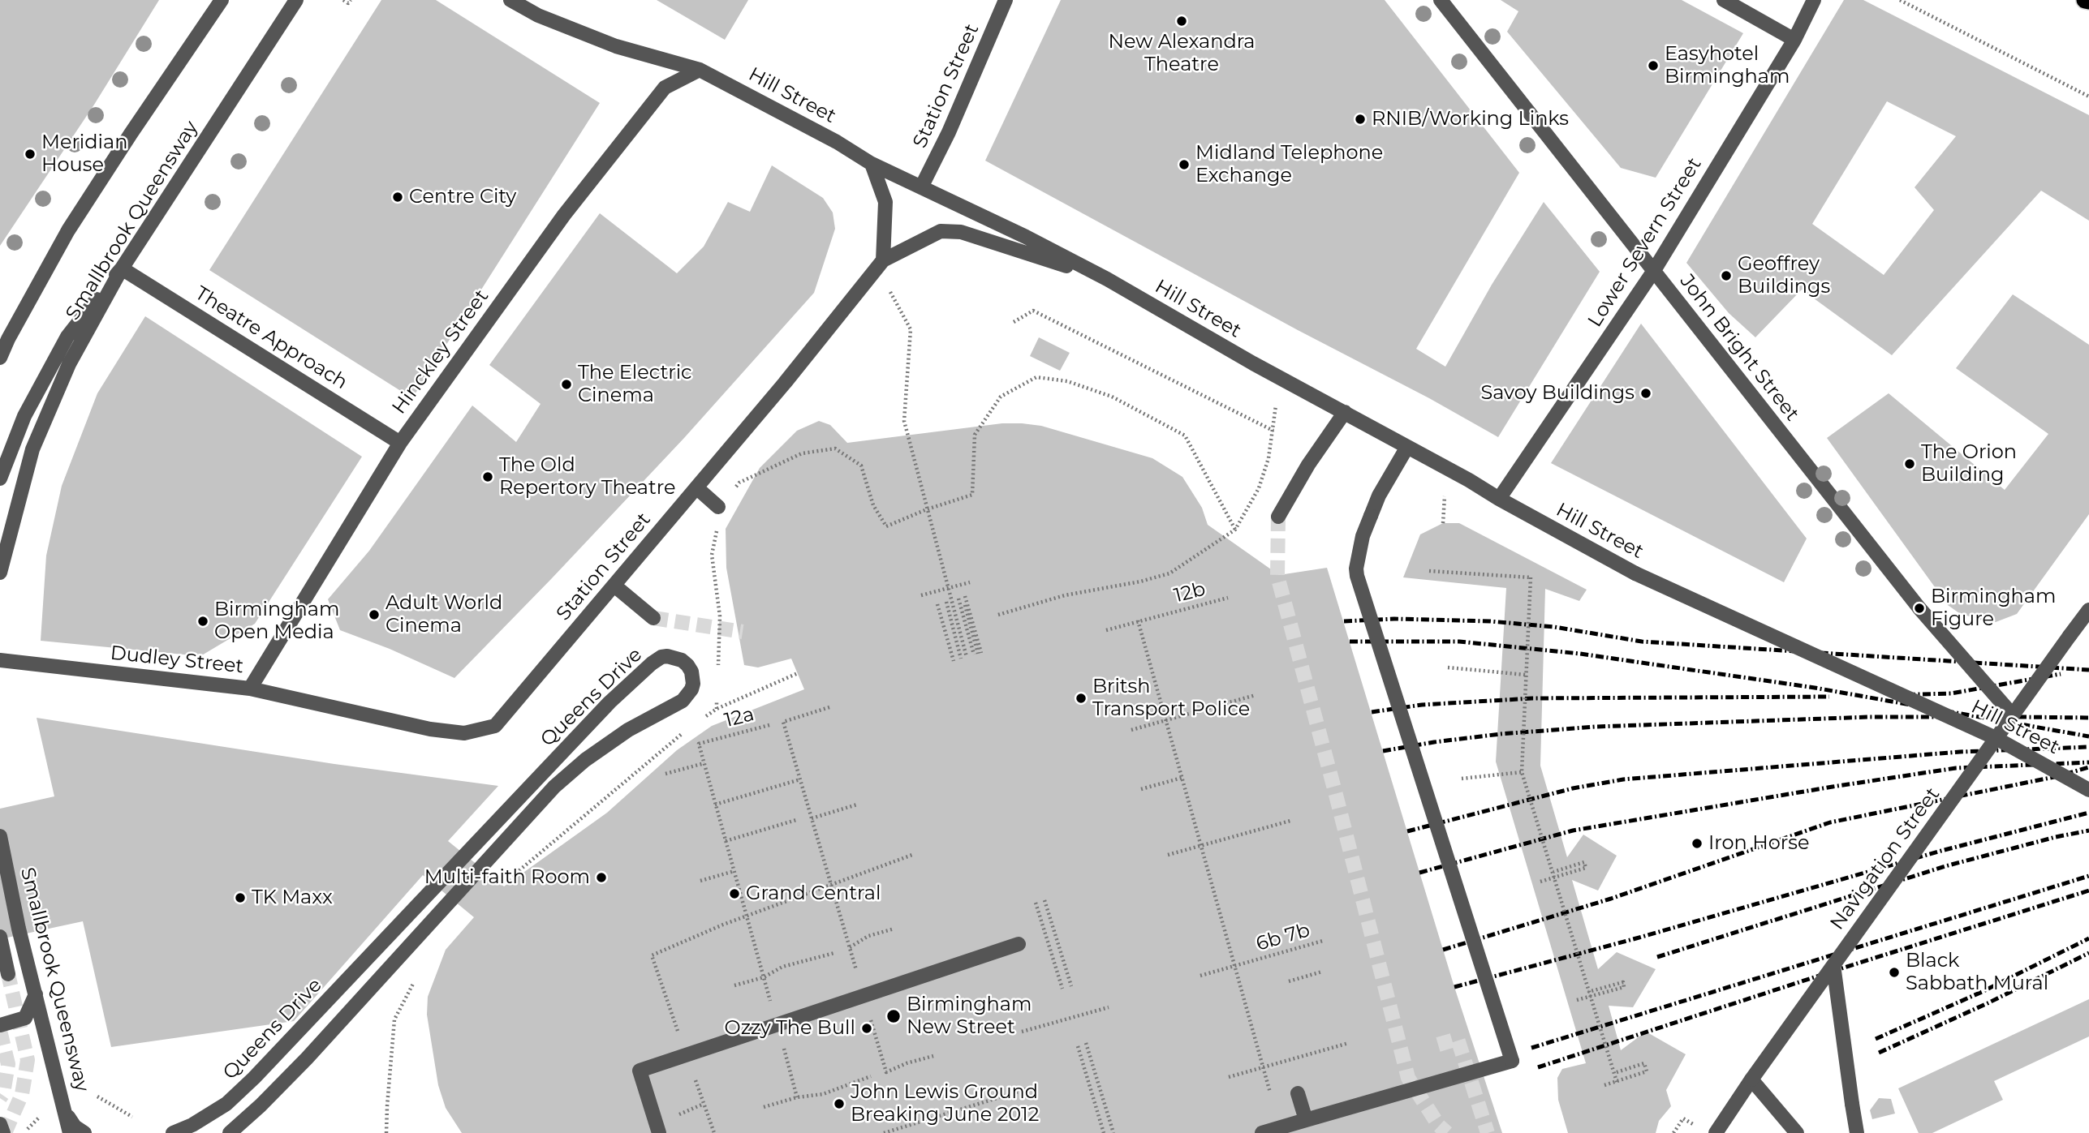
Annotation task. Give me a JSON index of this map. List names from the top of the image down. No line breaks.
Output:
{"streets":{"street":["Station Street","Hill Street","Smallbrook Queensway","Lower Severn Street","Theatre Approach","John Bright Street","Hinckley Street","Dudley Street","Queens Drive","Navigation Street"],"path":["12b","12a","6b 7b"]},"crossings":[["Station Street","Hill Street"],["Station Street","Dudley Street"],["Hill Street","Lower Severn Street"],["Hill Street","Hinckley Street"],["Hill Street","Navigation Street"],["Smallbrook Queensway","Theatre Approach"],["Lower Severn Street","John Bright Street"],["Theatre Approach","Hinckley Street"],["John Bright Street","Navigation Street"],["Hinckley Street","Dudley Street"]],"places":["New Alexandra Theatre","Easyhotel Birmingham","RNIB/Working Links","Meridian House","Midland Telephone Exchange","Centre City","Geoffrey Buildings","The Electric Cinema","Savoy Buildings","The Orion Building","The Old Repertory Theatre","Birmingham Figure","Adult World Cinema","Birmingham Open Media","Britsh Transport Police","Iron Horse","Multi-faith Room","Grand Central","TK Maxx","Black Sabbath Mural","Birmingham New Street","Ozzy The Bull","John Lewis Ground Breaking June 2012"]}
